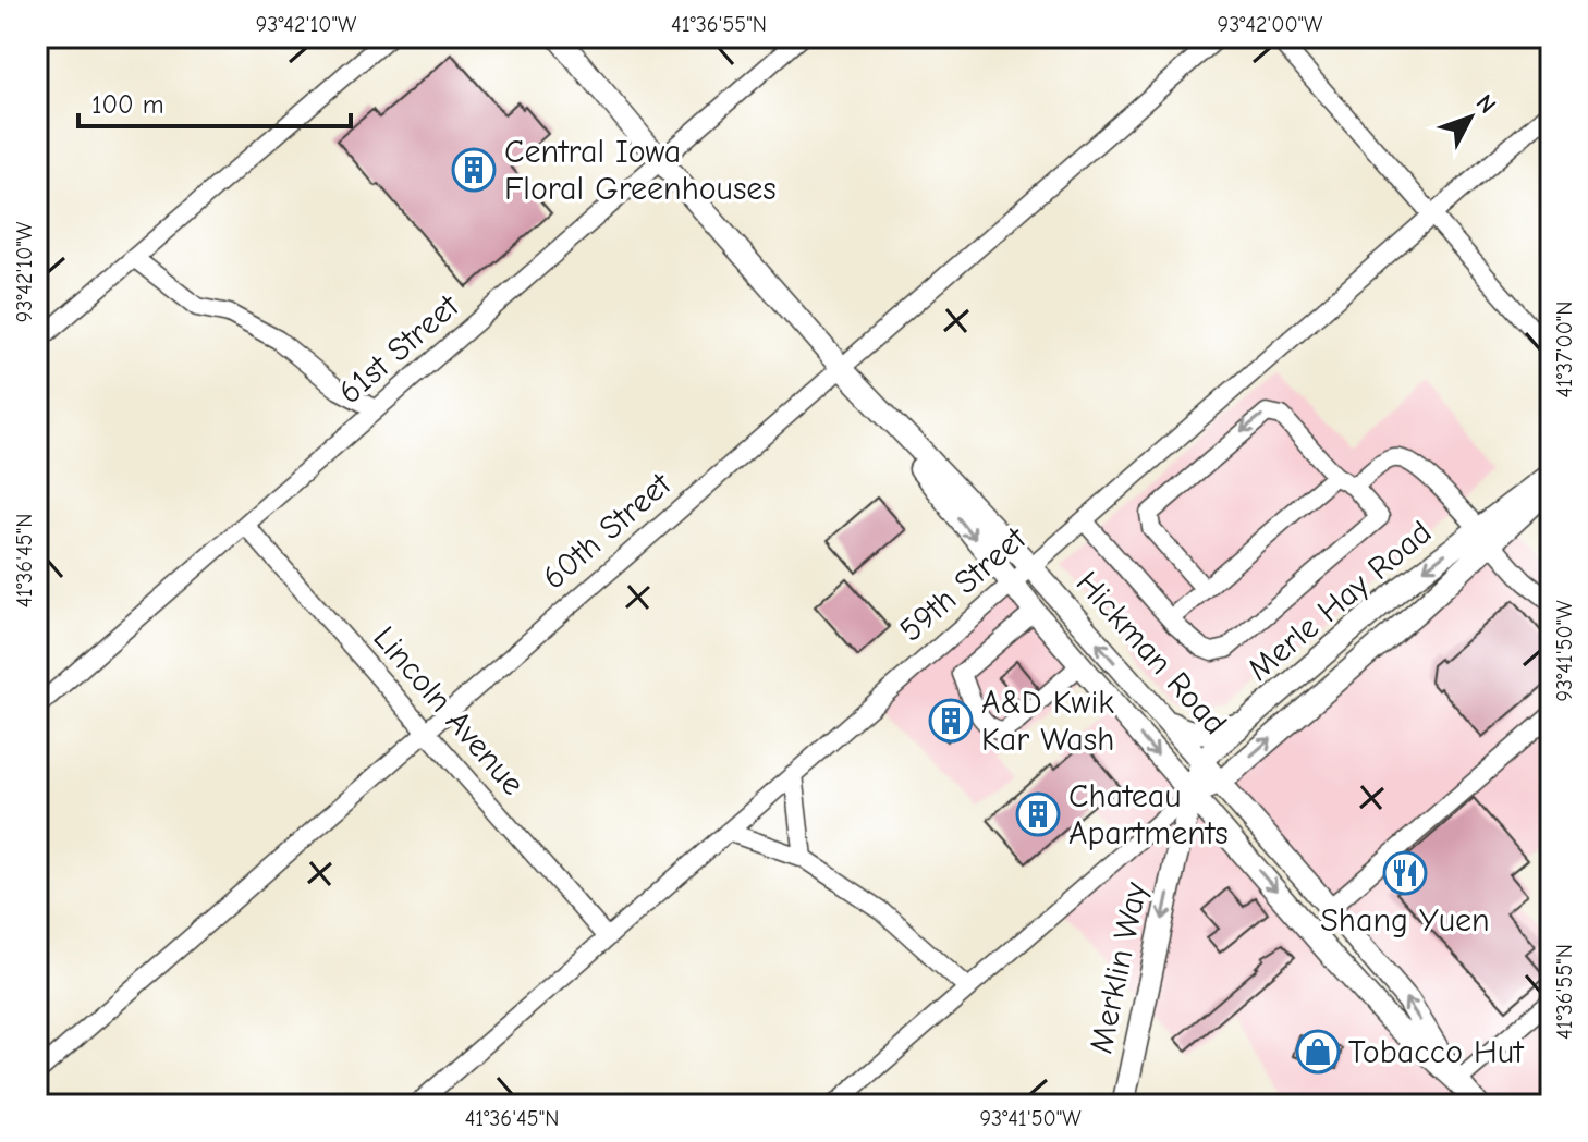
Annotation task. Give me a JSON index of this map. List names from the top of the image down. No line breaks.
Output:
{"streets":{"main road":["Merle Hay Road","Hickman Road","Merklin Way"],"street":["61st Street","60th Street","59th Street","Lincoln Avenue"]},"crossings":[["61st Street","Hickman Road"],["61st Street","Lincoln Avenue"],["60th Street","Hickman Road"],["60th Street","Lincoln Avenue"],["59th Street","Hickman Road"],["59th Street","Lincoln Avenue"],["Merle Hay Road","Hickman Road"],["Merle Hay Road","Merklin Way"],["Hickman Road","Merklin Way"]],"one_way":["Merklin Way"],"places":{"building":["Central Iowa Floral Greenhouses","A&D Kwik Kar Wash","Chateau Apartments"],"restaurant":["Shang Yuen"],"shop":["Tobacco Hut"]},"scale_bar":"100 m","north":"top right","coordinates":["93°42'10\"W","41°36'55\"N","93°42'00\"W","41°37'00\"N","41°36'45\"N","93°41'50\"W"]}
